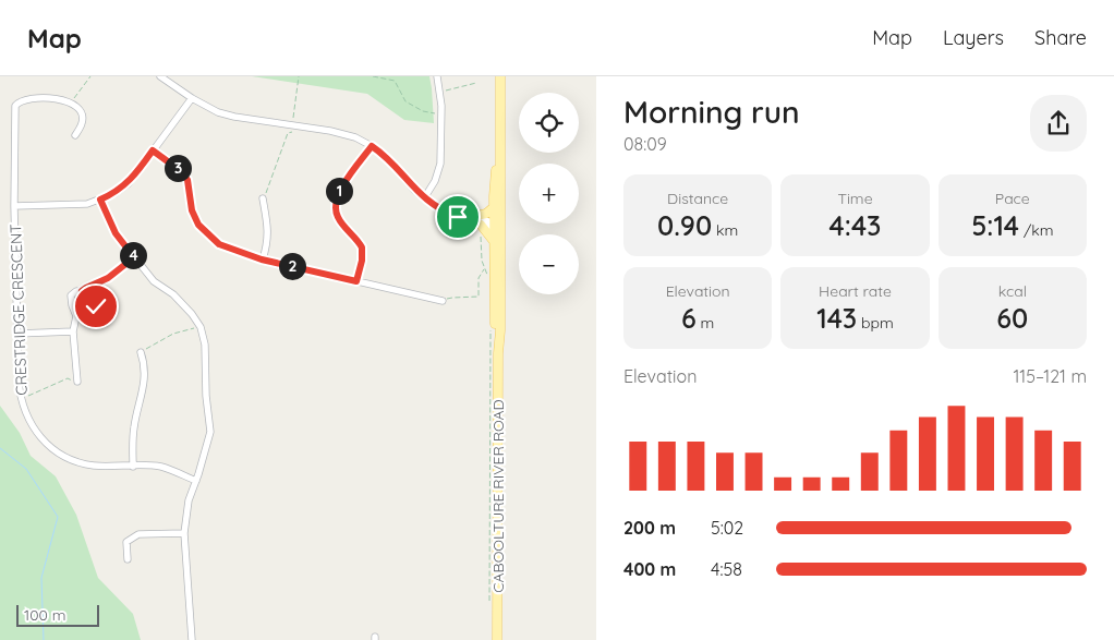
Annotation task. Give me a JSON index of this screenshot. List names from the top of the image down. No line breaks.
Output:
{"streets":{"main road":["CABOOLTURE RIVER ROAD"],"street":["CRESTRIDGE CRESCENT"]},"scale_bar":"100 m","page":{"header":"Map","nav":["Map","Layers","Share"],"heading":["Morning run","08:09"],"map_buttons":["+","−"],"pins":["3","1","4","2"],"stats":[["Distance","0.90 km"],["Time","4:43"],["Pace","5:14 /km"],["Elevation","6 m"],["Heart rate","143 bpm"],["kcal","60"]],"chart":["Elevation","115–121 m"],"list":[{"name":"200 m","note":"5:02"},{"name":"400 m","note":"4:58"}],"scale":"100 m"}}
